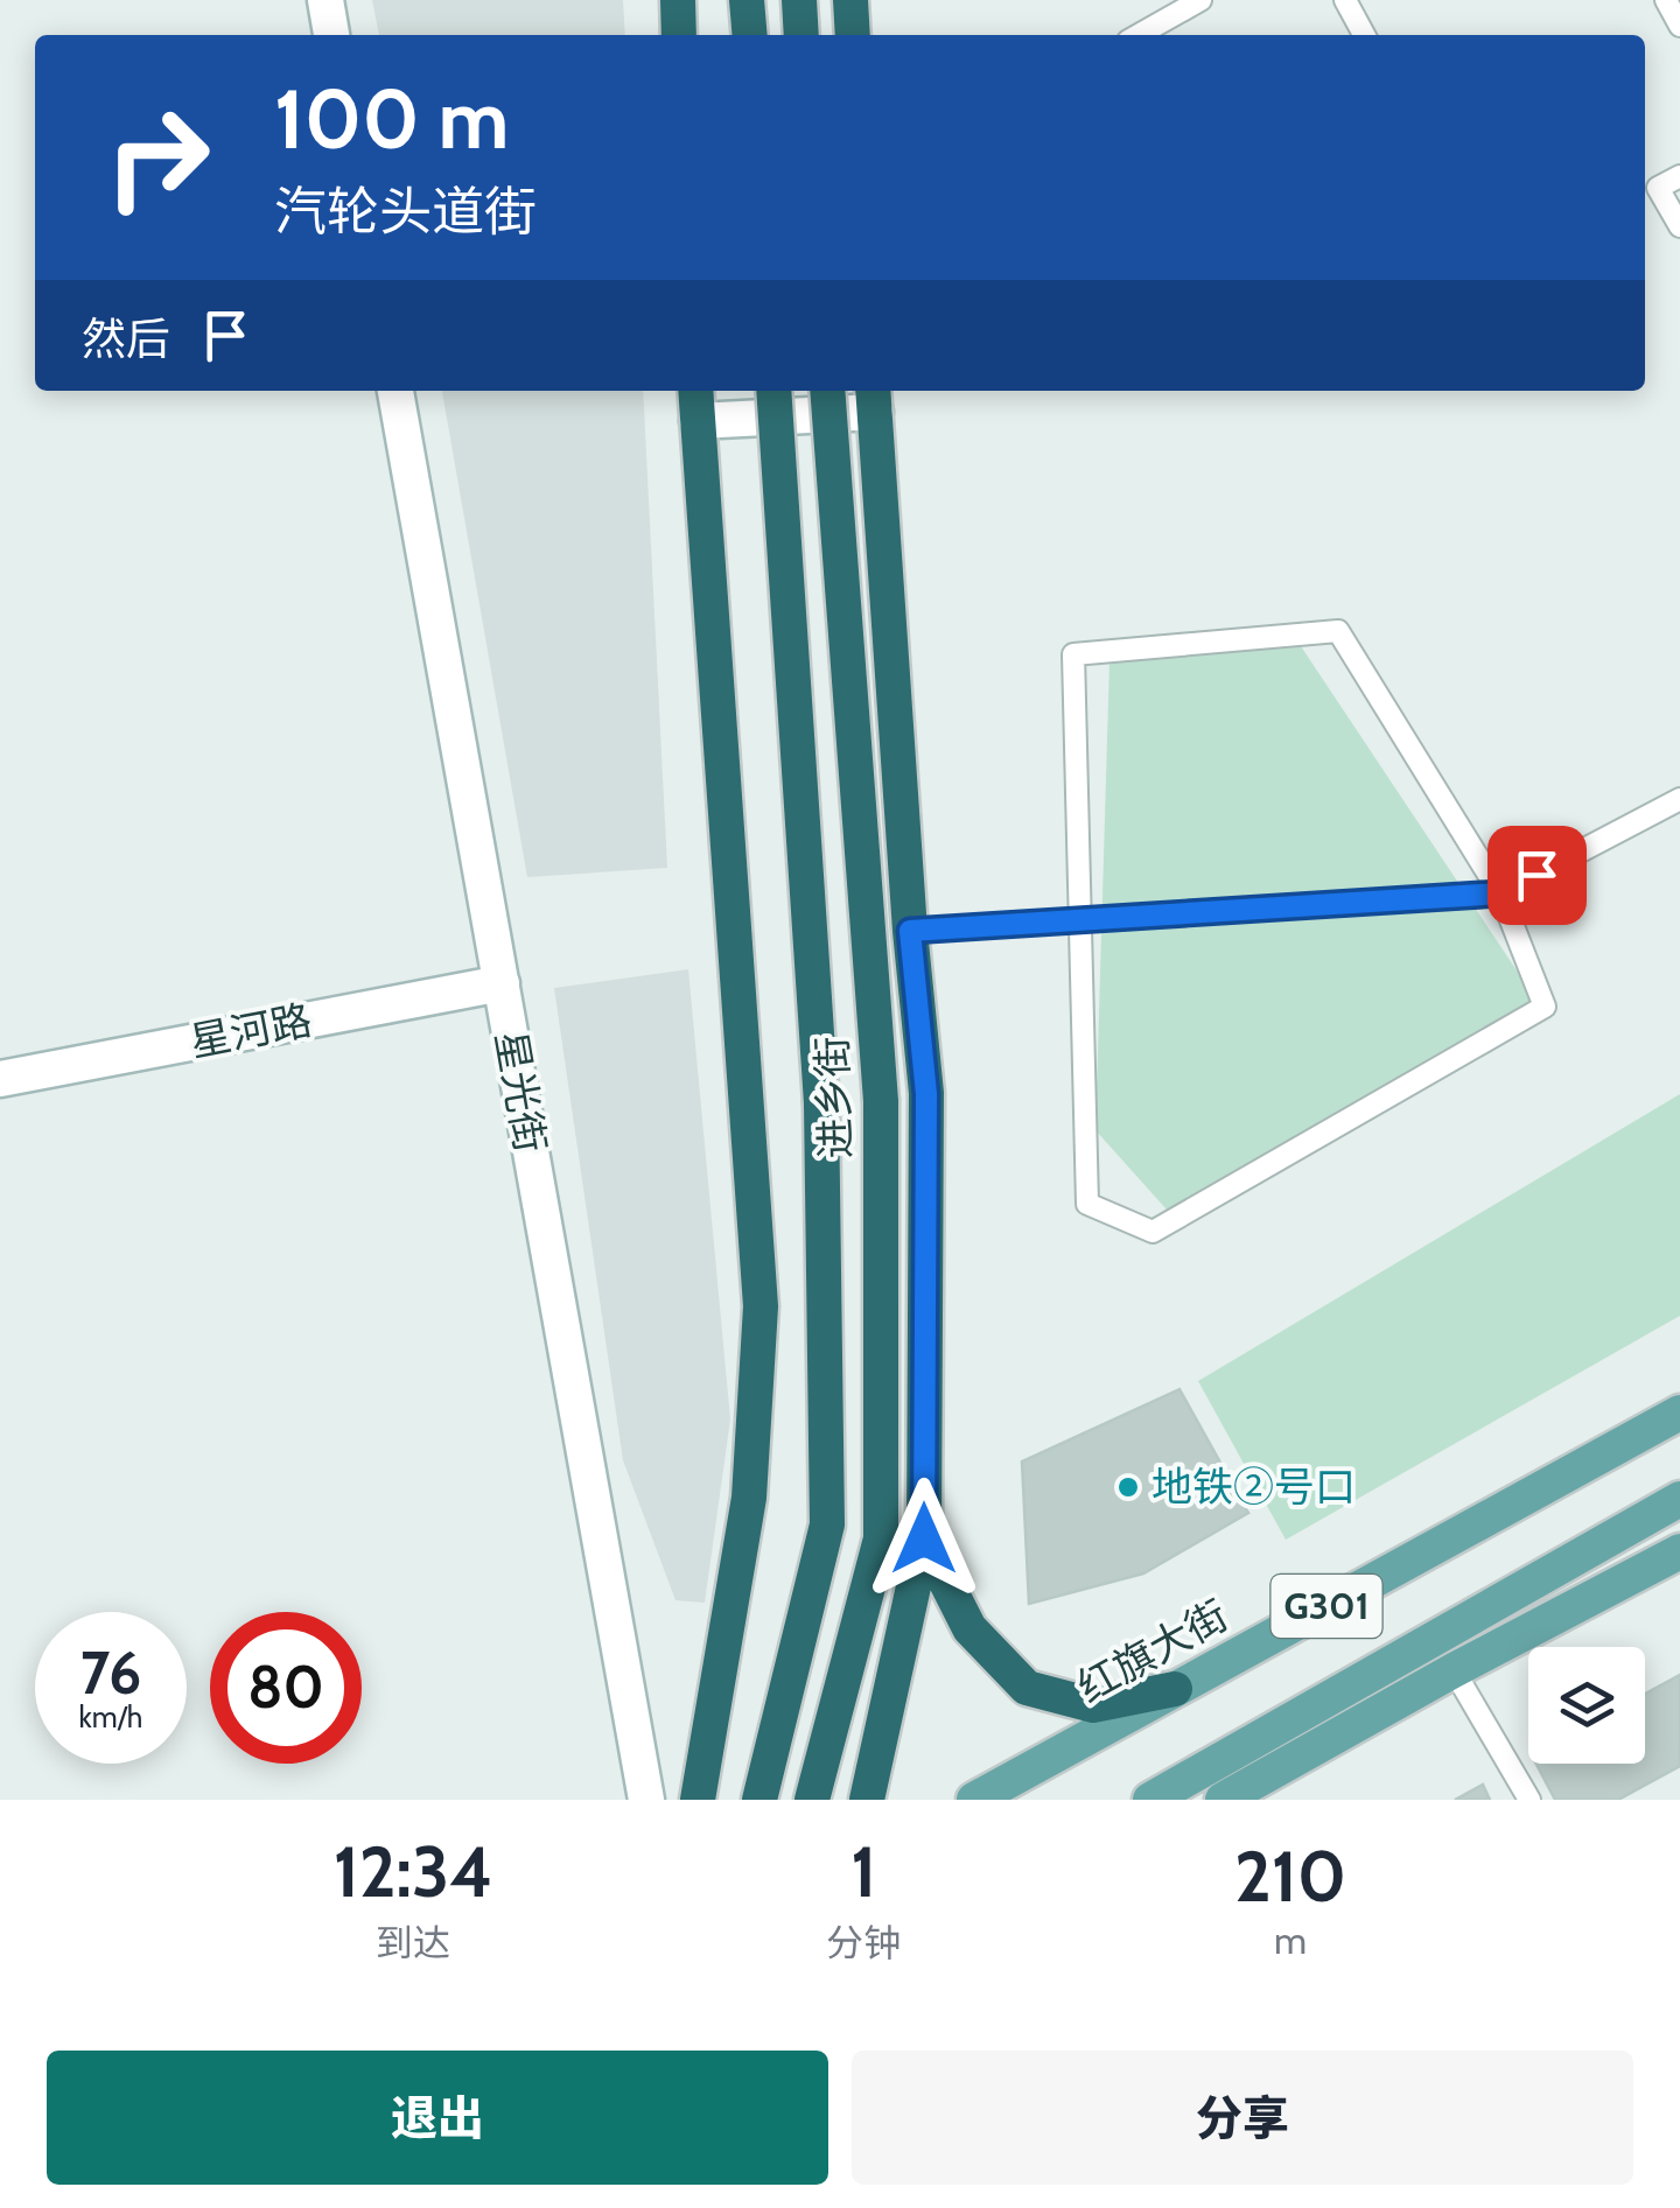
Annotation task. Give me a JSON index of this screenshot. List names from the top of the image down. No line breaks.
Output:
{"streets":{"highway":["进乡街"],"main road":["G301","红旗大街"],"street":["星河路","星光街"]},"crossings":[["星河路","星光街"]],"places":["地铁②号口"],"page":{"turn":["100 m","汽轮头道街"],"then":"然后","speed":"76 km/h","limit":"80","eta":["12:34","到达","1","分钟","210","m"],"buttons":["退出","分享"]}}
